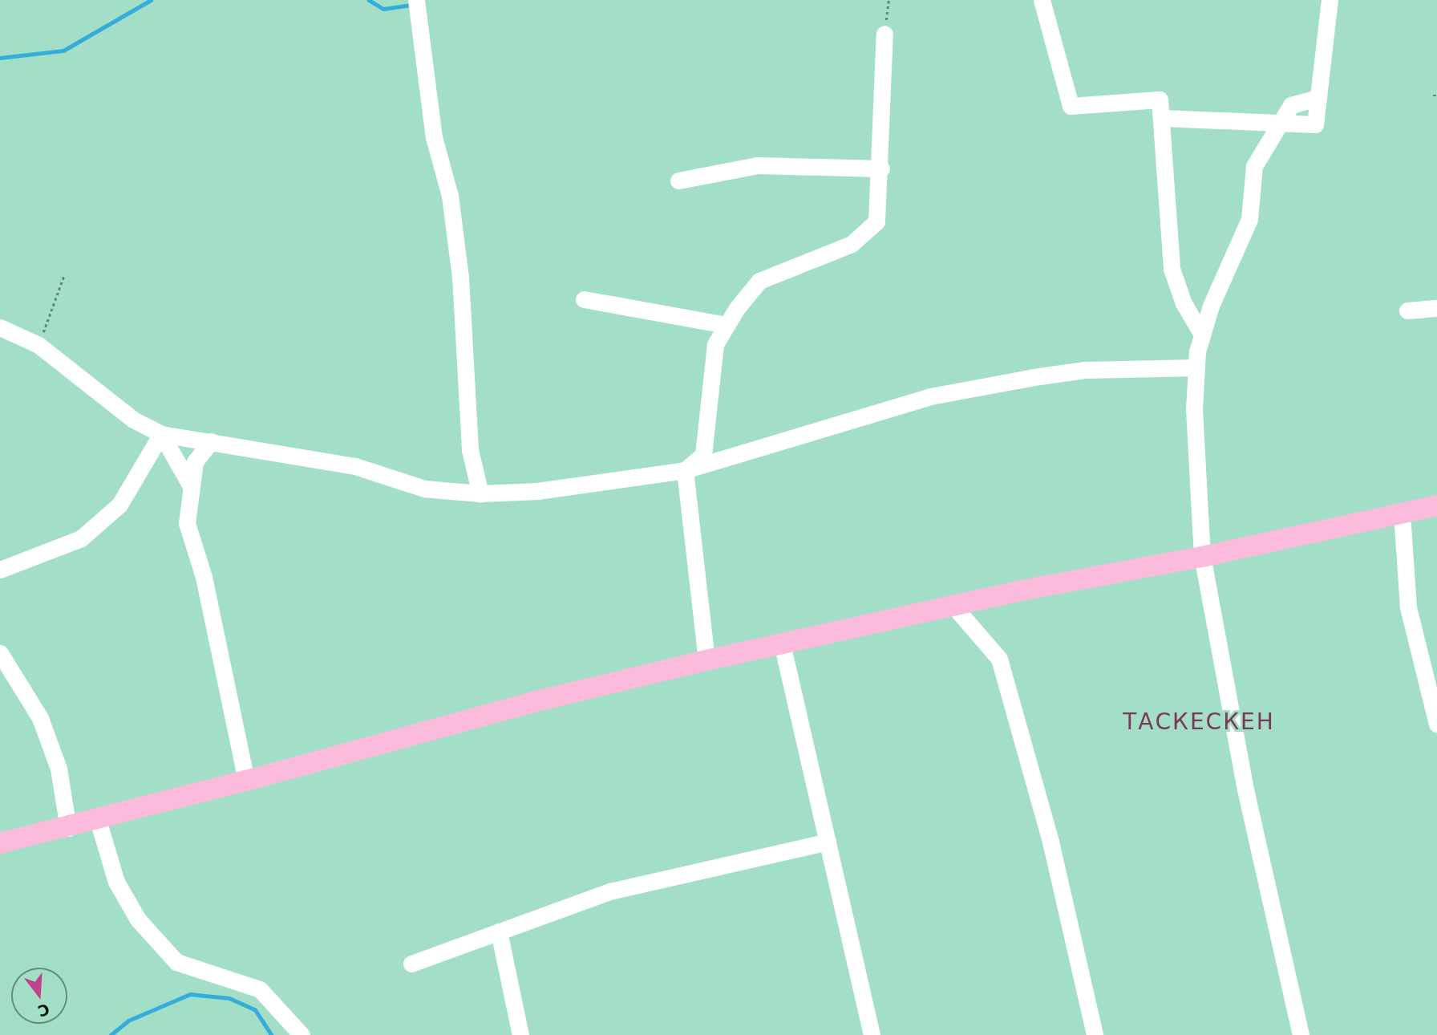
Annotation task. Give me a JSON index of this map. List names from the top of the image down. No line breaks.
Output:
{"districts":["ТАСКЕСКЕН"],"north":"bottom"}
